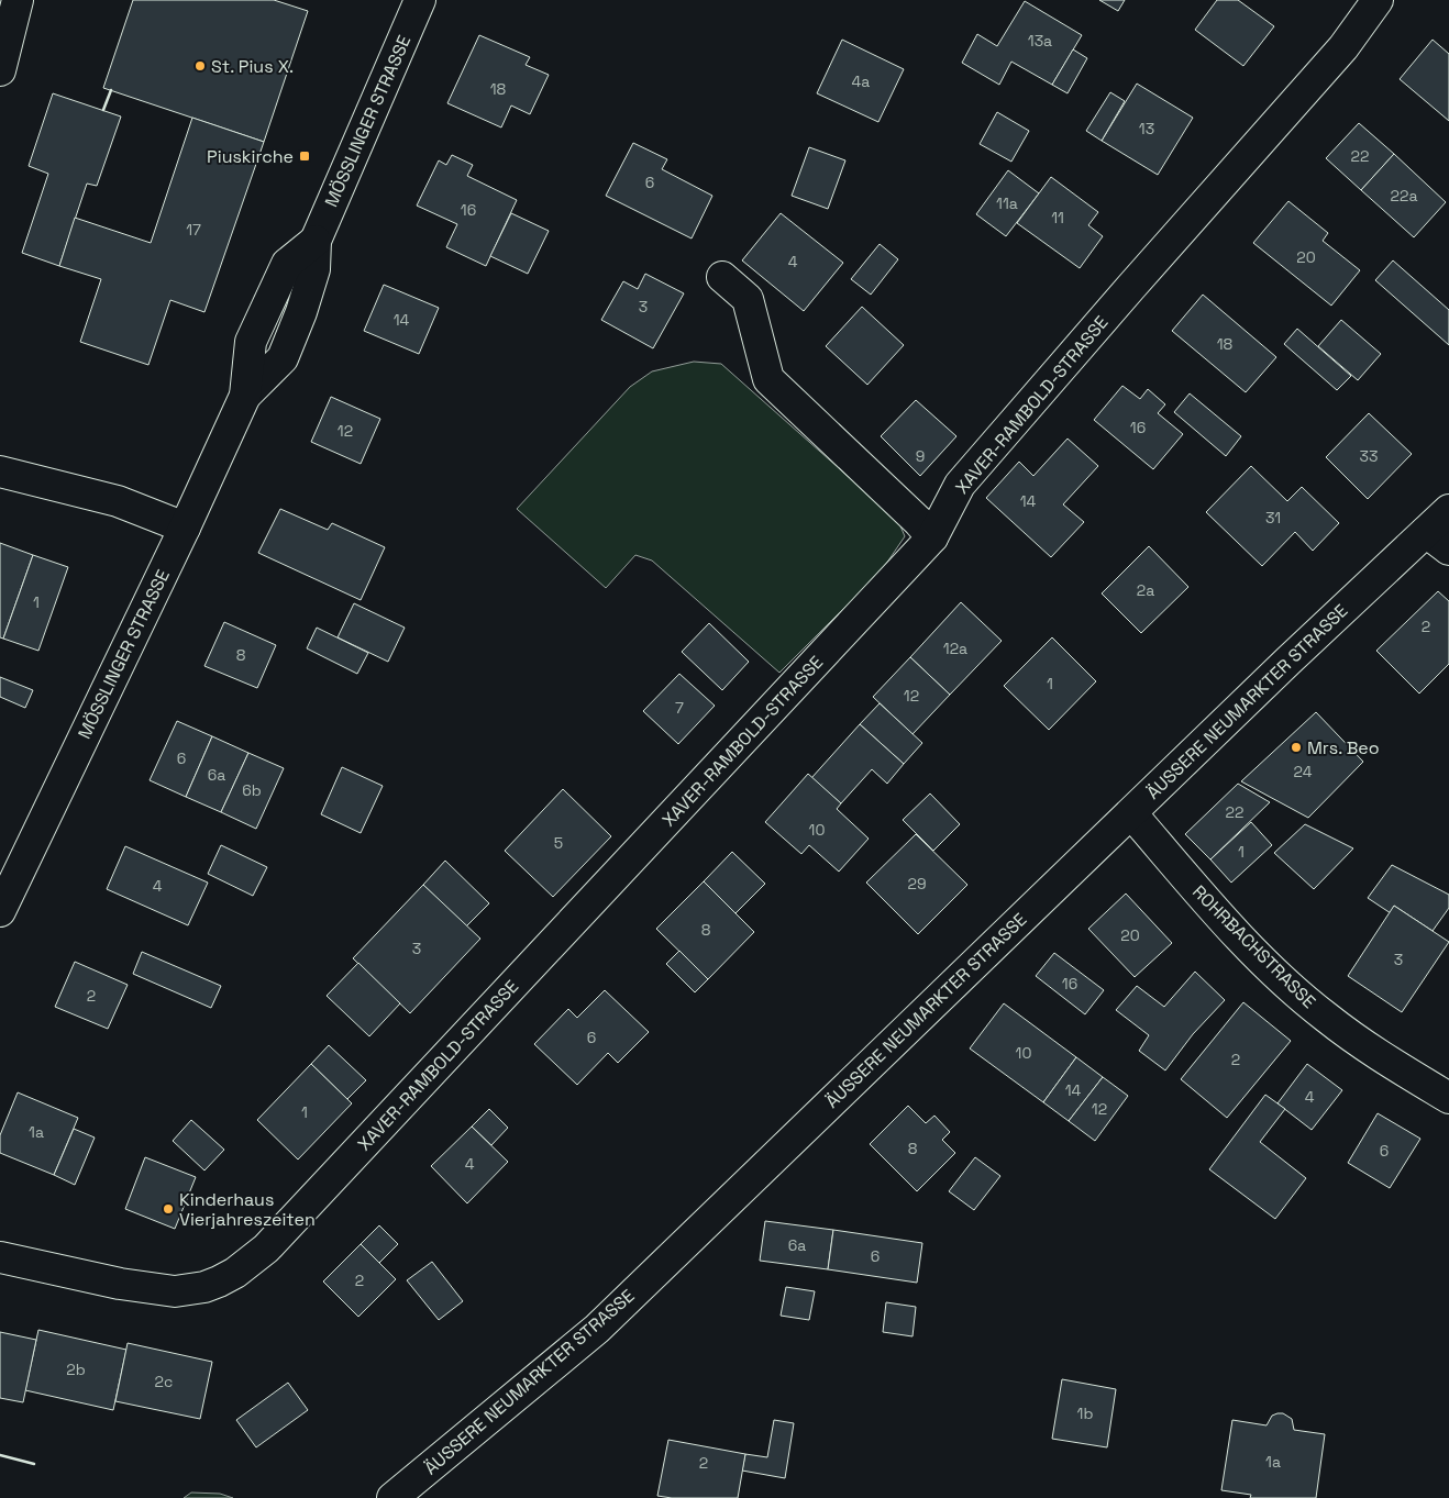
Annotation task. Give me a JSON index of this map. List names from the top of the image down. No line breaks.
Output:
{"streets":{"street":["MÖSSLINGER STRASSE","XAVER-RAMBOLD-STRASSE","ÄUSSERE NEUMARKTER STRASSE","ROHRBACHSTRASSE"]},"crossings":[["ÄUSSERE NEUMARKTER STRASSE","ROHRBACHSTRASSE"]],"places":{"other":["St. Pius X.","Mrs. Beo","Kinderhaus Vierjahreszeiten"],"transit":["Piuskirche"]},"house_numbers":["13a","4a","18","13","22","6","22a","11a","16","11","17","20","4","3","14","18","16","12","9","33","14","31","2a","1","2","12a","8","1","12","7","6","24","6a","6b","22","10","5","1","29","4","8","20","3","3","16","2","6","10","2","14","4","12","1","1a","8","6","4","6a","6","2","2b","2c","1b","1a","2"]}
